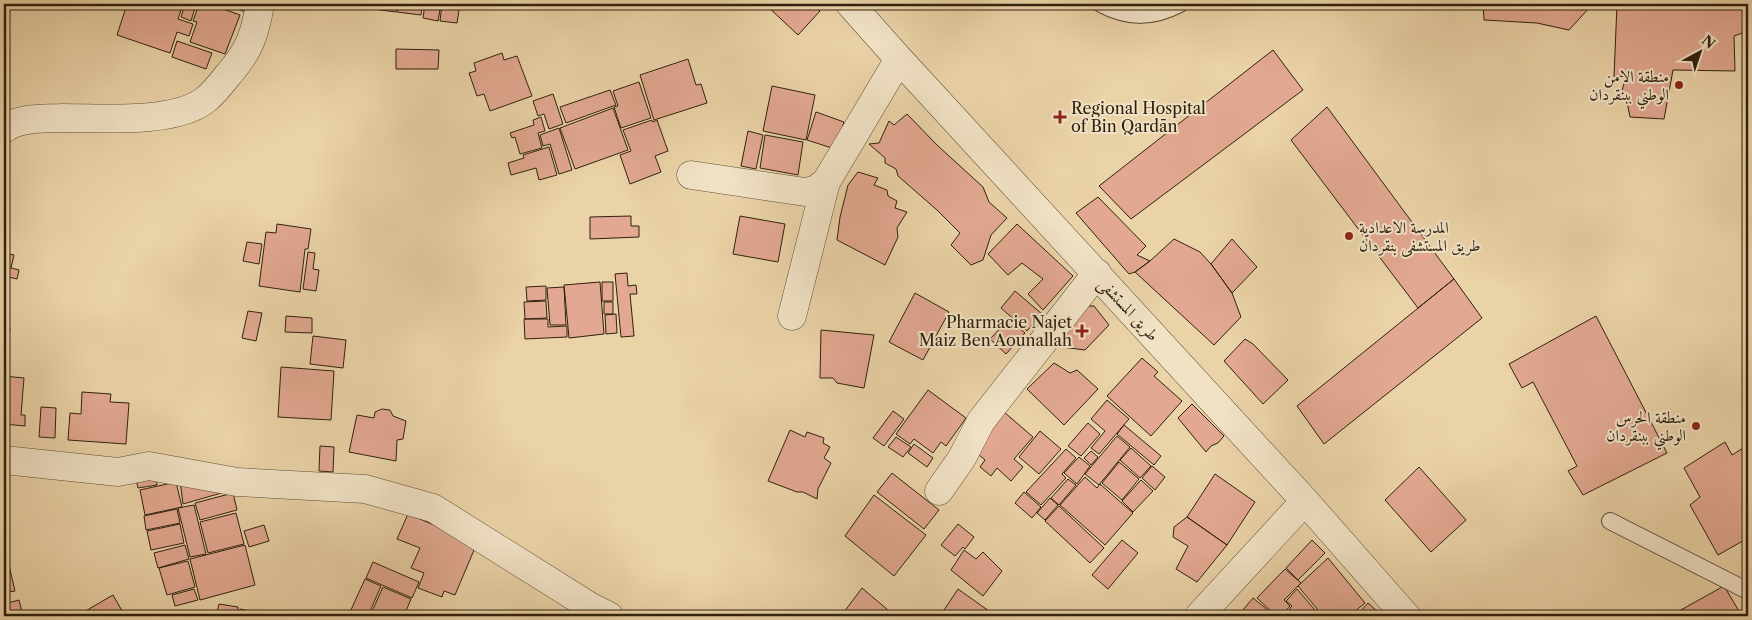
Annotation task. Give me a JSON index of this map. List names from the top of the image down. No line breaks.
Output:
{"streets":{"street":["طريق المستشفى"]},"places":{"other":["منطقة الامن الوطني ببنقردان","المدرسة الاعدادية طريق المستشفى بنقردان","منطقة الحرس الوطني ببنقردان"],"health":["Regional Hospital of Bin Qardān","Pharmacie Najet Maiz Ben Aounallah"]},"north":"top right"}
